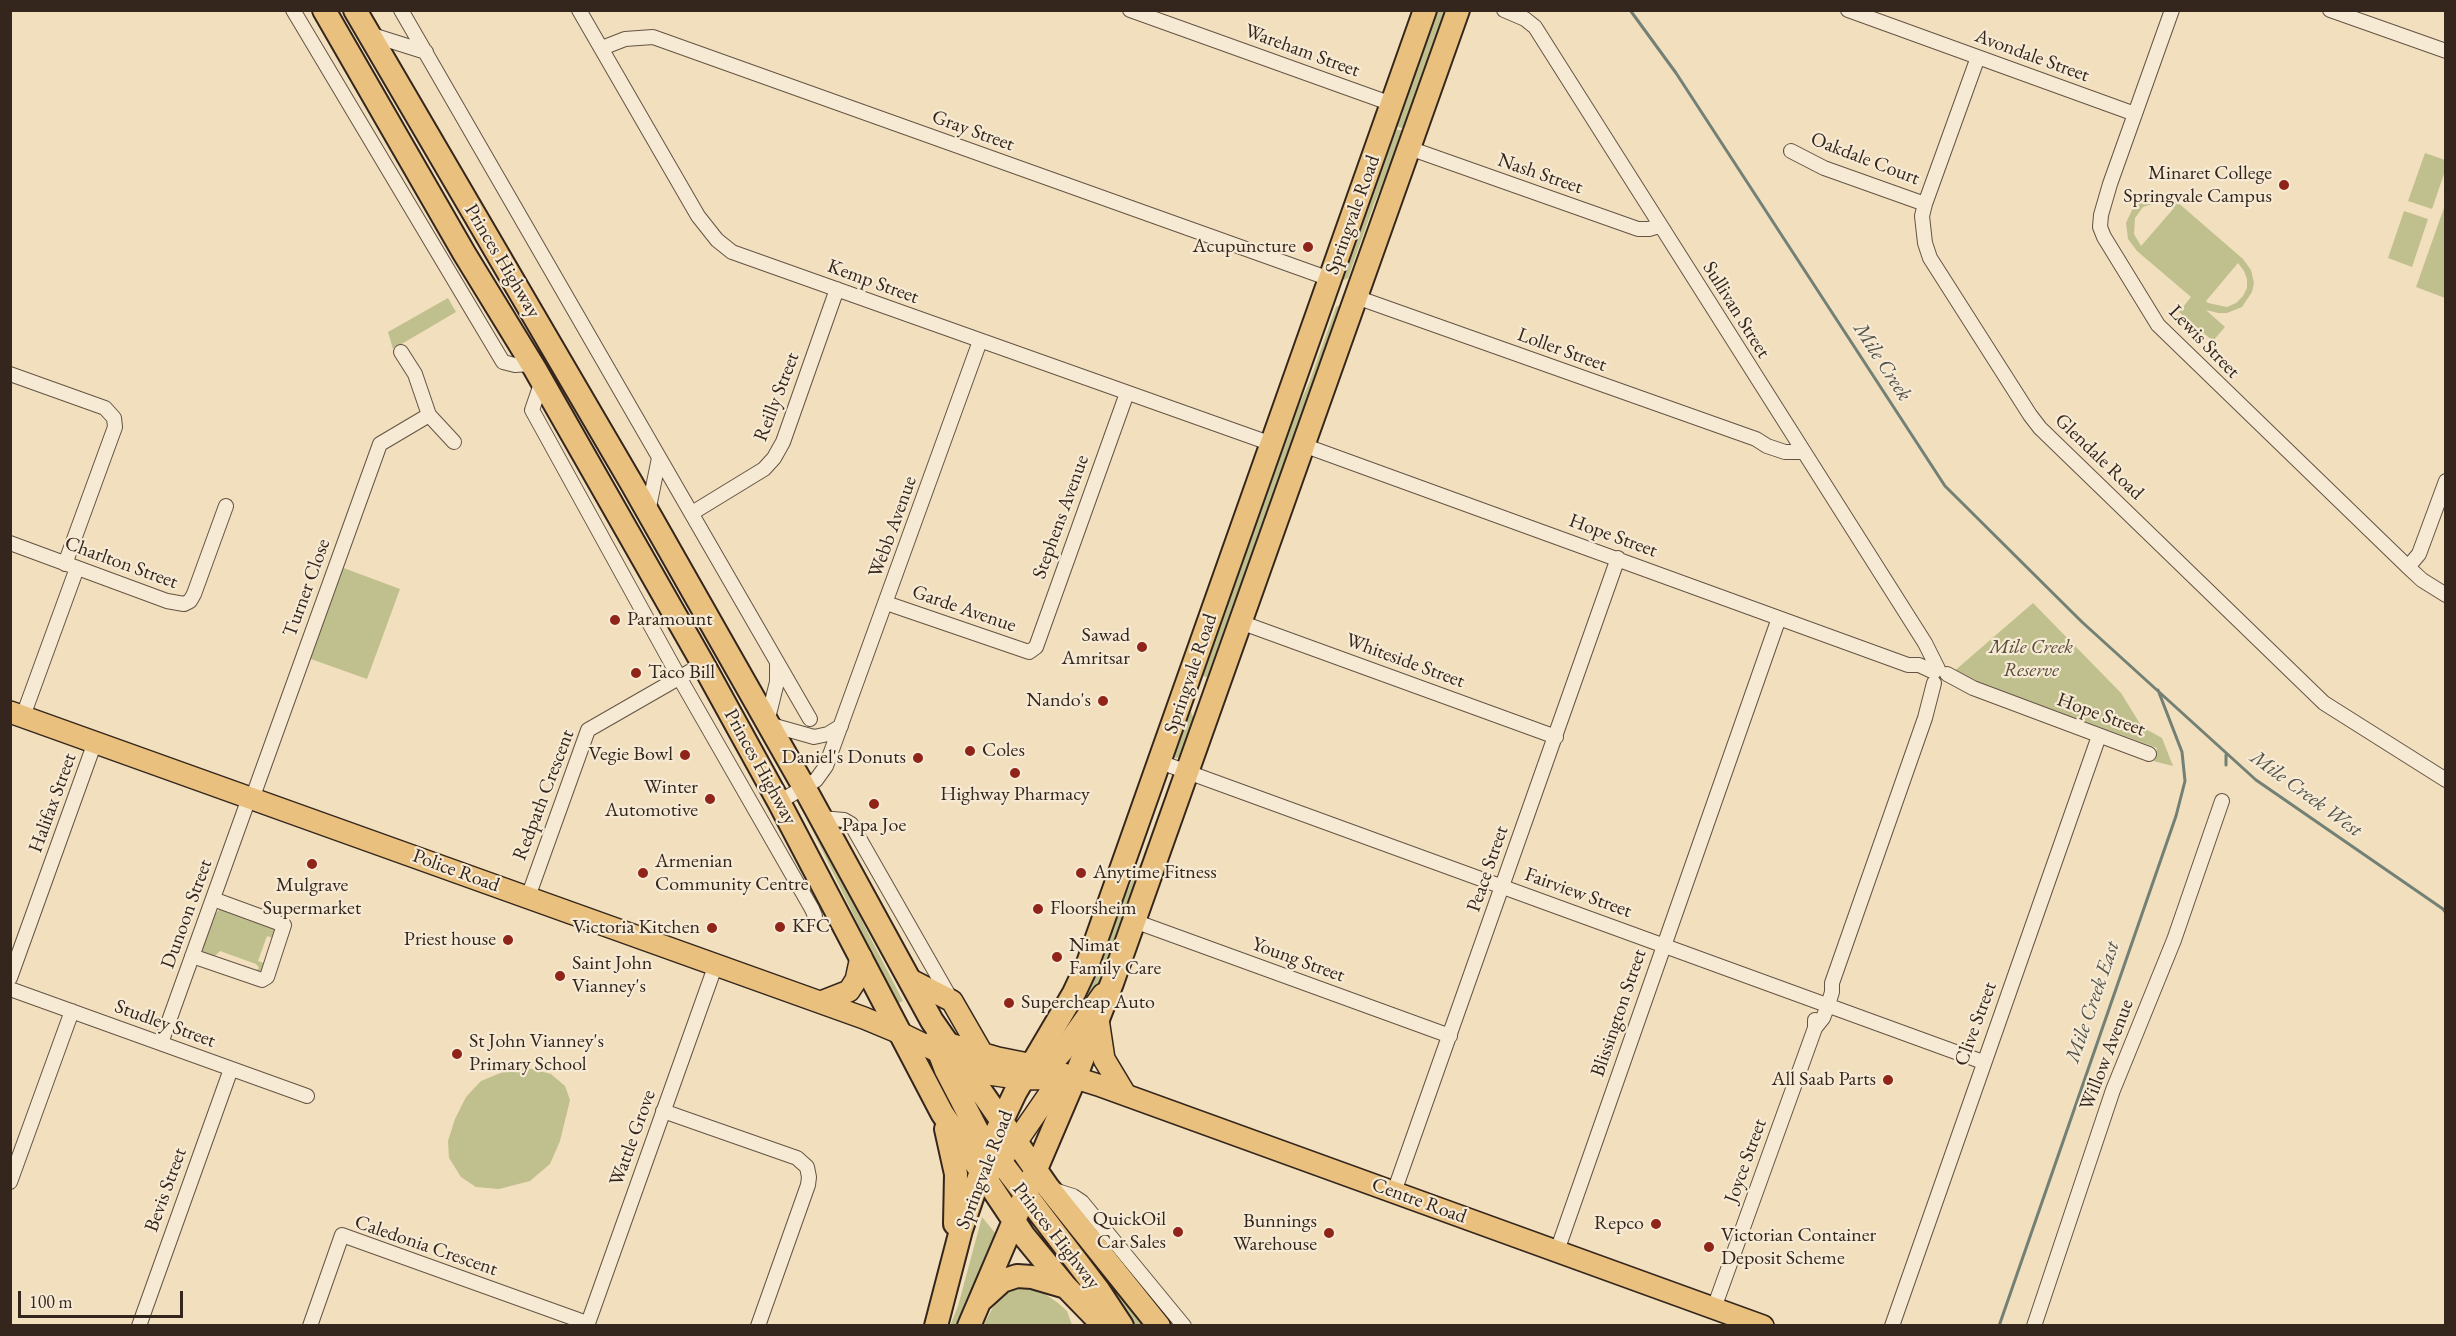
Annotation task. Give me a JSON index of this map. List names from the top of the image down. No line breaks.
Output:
{"streets":{"highway":["Springvale Road","Princes Highway"],"main road":["Police Road","Centre Road"],"street":["Wareham Street","Avondale Street","Gray Street","Oakdale Court","Nash Street","Kemp Street","Sullivan Street","Lewis Street","Loller Street","Reilly Street","Glendale Road","Stephens Avenue","Webb Avenue","Hope Street","Charlton Street","Turner Close","Garde Avenue","Whiteside Street","Redpath Crescent","Halifax Street","Peace Street","Fairview Street","Dunoon Street","Young Street","Blissington Street","Studley Street","Clive Street","Willow Avenue","Wattle Grove","Joyce Street","Bevis Street","Caledonia Crescent"]},"crossings":[["Wareham Street","Springvale Road"],["Avondale Street","Lewis Street"],["Avondale Street","Glendale Road"],["Gray Street","Springvale Road"],["Gray Street","Kemp Street"],["Oakdale Court","Glendale Road"],["Nash Street","Springvale Road"],["Nash Street","Sullivan Street"],["Springvale Road","Princes Highway"],["Springvale Road","Kemp Street"],["Springvale Road","Loller Street"],["Springvale Road","Hope Street"],["Springvale Road","Whiteside Street"],["Springvale Road","Fairview Street"],["Springvale Road","Young Street"],["Springvale Road","Centre Road"],["Princes Highway","Reilly Street"],["Princes Highway","Webb Avenue"],["Princes Highway","Redpath Crescent"],["Princes Highway","Police Road"],["Princes Highway","Centre Road"],["Kemp Street","Reilly Street"],["Kemp Street","Stephens Avenue"],["Kemp Street","Webb Avenue"],["Sullivan Street","Loller Street"],["Sullivan Street","Hope Street"],["Sullivan Street","Joyce Street"],["Stephens Avenue","Garde Avenue"],["Webb Avenue","Garde Avenue"],["Hope Street","Peace Street"],["Hope Street","Blissington Street"],["Hope Street","Clive Street"],["Hope Street","Joyce Street"],["Turner Close","Police Road"],["Turner Close","Dunoon Street"],["Whiteside Street","Peace Street"],["Redpath Crescent","Police Road"],["Halifax Street","Police Road"],["Peace Street","Fairview Street"],["Peace Street","Young Street"],["Peace Street","Centre Road"],["Police Road","Dunoon Street"],["Police Road","Wattle Grove"],["Police Road","Centre Road"],["Fairview Street","Blissington Street"],["Fairview Street","Clive Street"],["Fairview Street","Joyce Street"],["Dunoon Street","Studley Street"],["Blissington Street","Centre Road"],["Studley Street","Bevis Street"],["Wattle Grove","Caledonia Crescent"],["Joyce Street","Centre Road"]],"water":["Mile Creek","Mile Creek West","Mile Creek East"],"parks":["Mile Creek Reserve"],"places":["Minaret College Springvale Campus","Acupuncture","Paramount","Sawad Amritsar","Taco Bill","Nando's","Coles","Vegie Bowl","Daniel's Donuts","Highway Pharmacy","Winter Automotive","Papa Joe","Mulgrave Supermarket","Armenian Community Centre","Anytime Fitness","Floorsheim","KFC","Victoria Kitchen","Priest house","Nimat Family Care","Saint John Vianney's","Supercheap Auto","St John Vianney's Primary School","All Saab Parts","Repco","QuickOil Car Sales","Bunnings Warehouse","Victorian Container Deposit Scheme"],"scale_bar":"100 m"}
